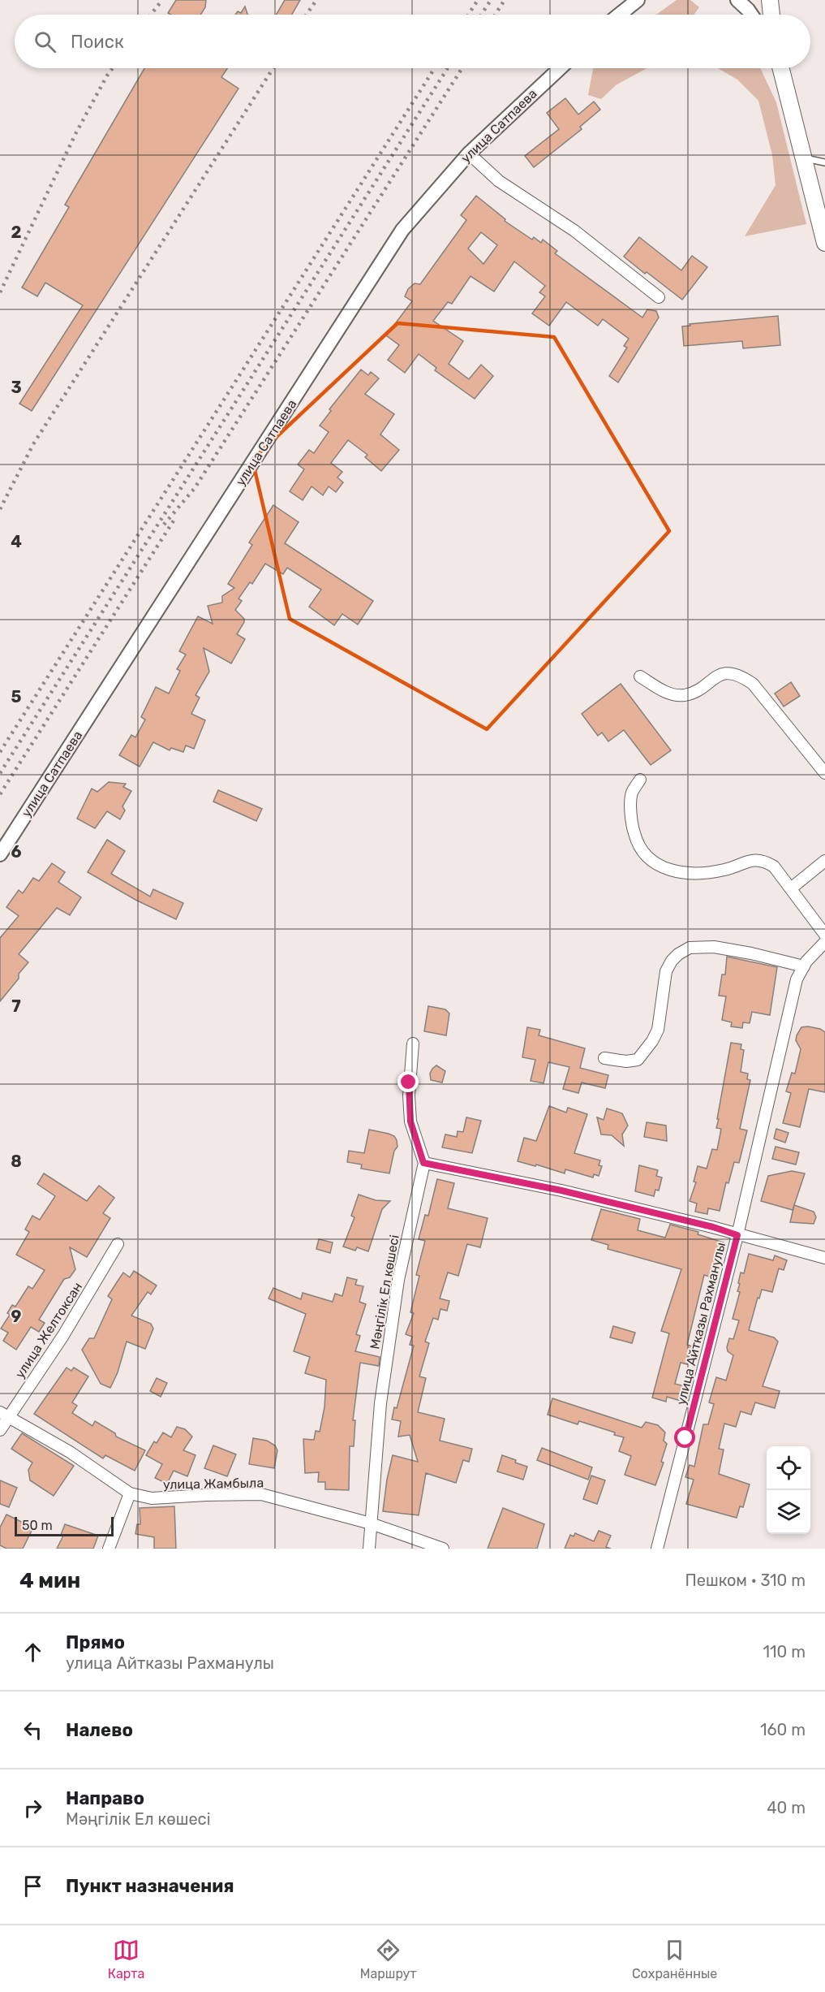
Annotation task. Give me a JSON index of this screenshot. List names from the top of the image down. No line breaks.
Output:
{"streets":{"street":["улица Сатпаева","Мәңгілік Ел көшесі","улица Айтказы Рахманулы","улица Желтоксан","улица Жамбыла"]},"crossings":[["Мәңгілік Ел көшесі","улица Жамбыла"],["улица Желтоксан","улица Жамбыла"]],"scale_bar":"50 m","page":{"search":"Поиск","scale":"50 m","heading":["4 мин","Пешком · 310 m"],"list":[["Прямо","улица Айтказы Рахманулы","110 m"],["Налево","160 m"],["Направо","Мәңгілік Ел көшесі","40 m"],"Пункт назначения"],"nav":["Карта","Маршрут","Сохранённые"]},"grid":{"rows":["2","3","4","5","6","7","8","9"]}}
